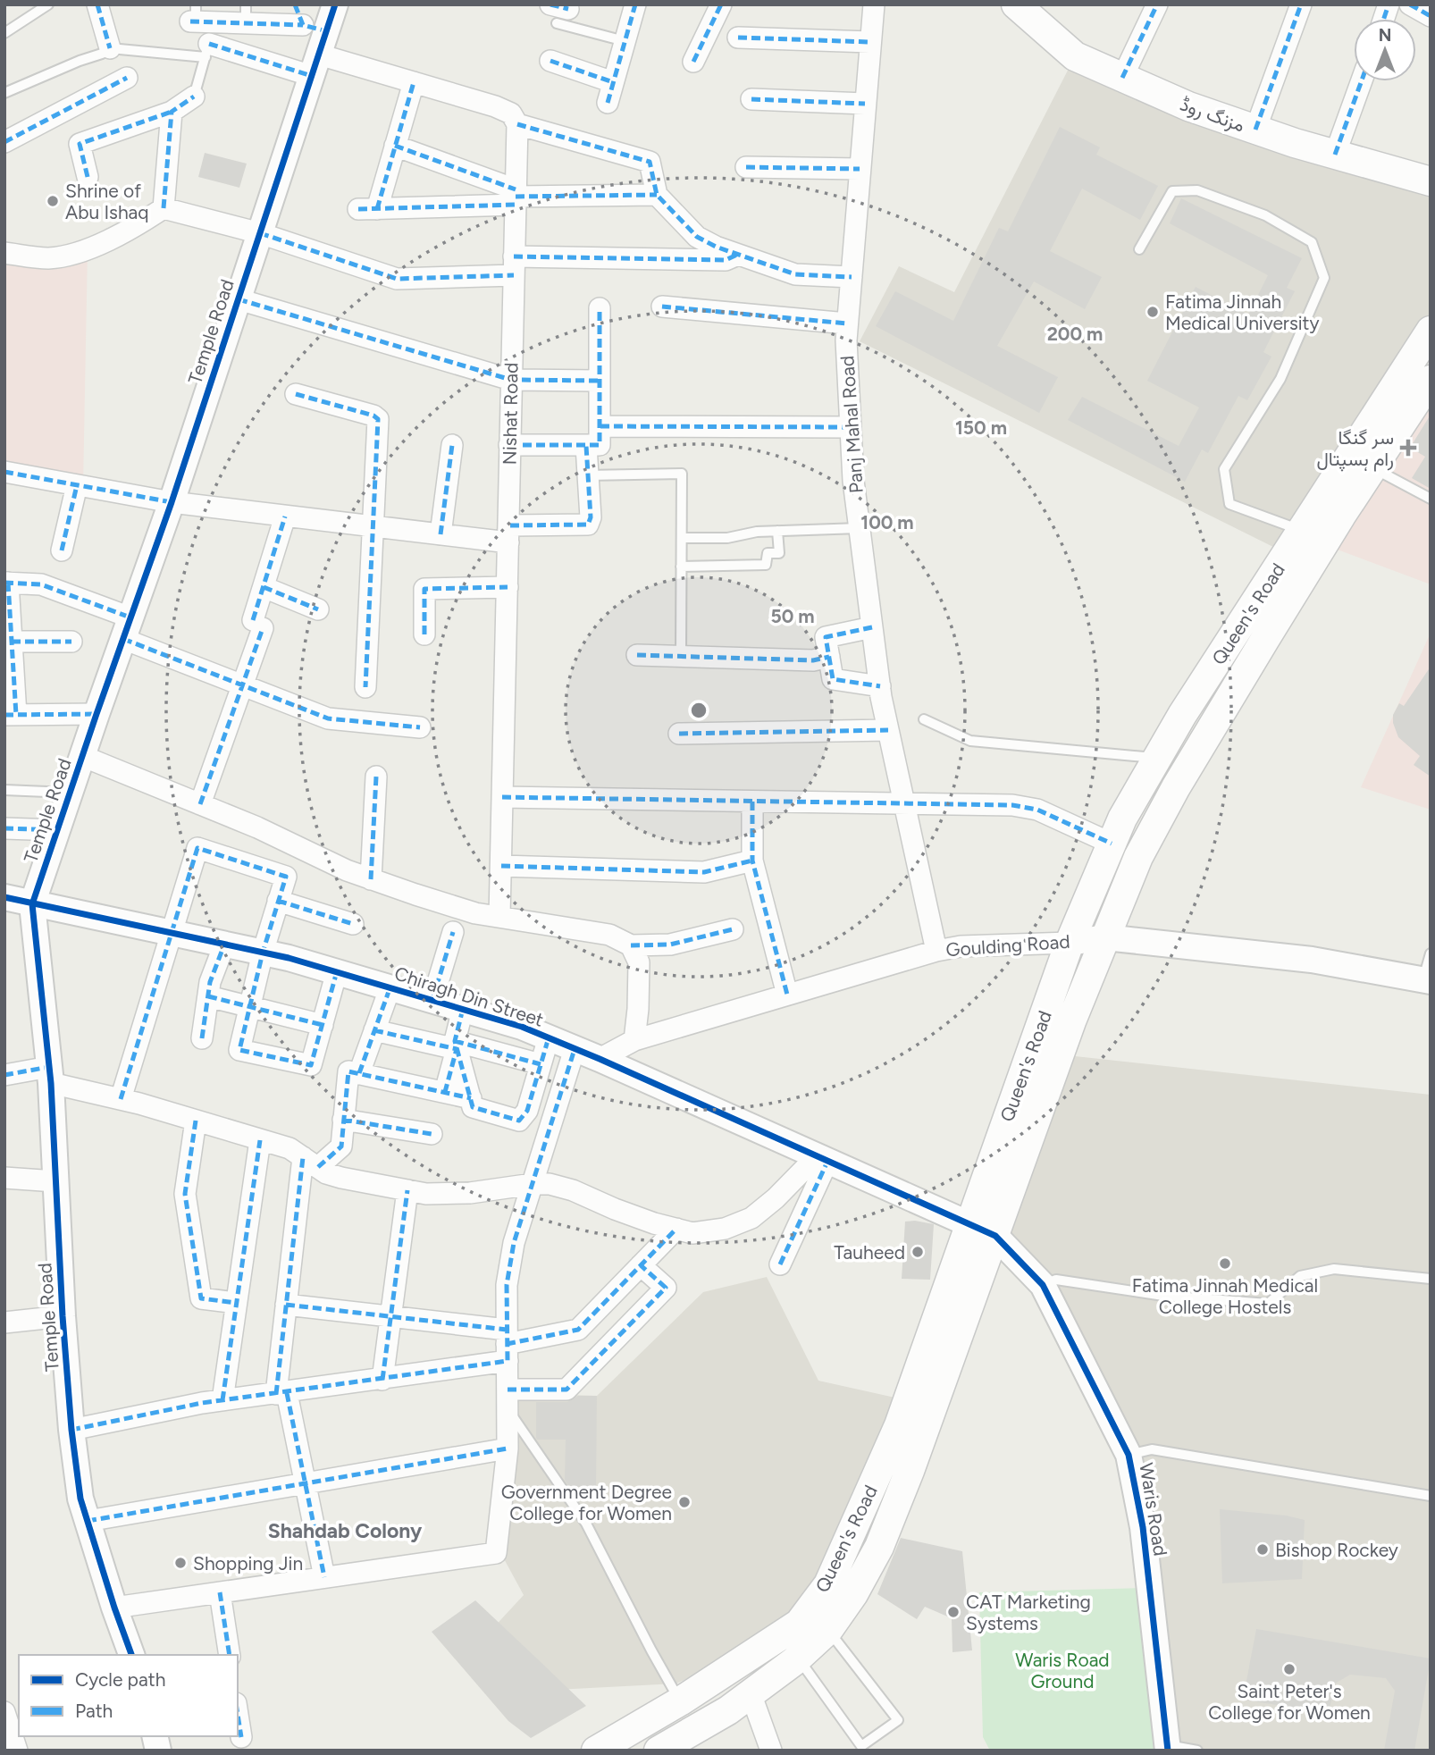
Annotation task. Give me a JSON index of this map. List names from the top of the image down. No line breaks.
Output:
{"streets":{"main road":["مزنگ روڈ","Queen's Road"],"street":["Temple Road","Nishat Road","Panj Mahal Road","Goulding Road","Chiragh Din Street","Waris Road"]},"crossings":[["Temple Road","Chiragh Din Street"],["Panj Mahal Road","Goulding Road"],["Queen's Road","Goulding Road"],["Queen's Road","Chiragh Din Street"],["Queen's Road","Waris Road"],["Goulding Road","Chiragh Din Street"],["Chiragh Din Street","Waris Road"]],"districts":["Shahdab Colony"],"parks":["Waris Road Ground"],"places":{"other":["Shrine of Abu Ishaq","Fatima Jinnah Medical University","Tauheed","Fatima Jinnah Medical College Hostels","Government Degree College for Women","Bishop Rockey","Shopping Jin","CAT Marketing Systems","Saint Peter's College for Women"],"health":["سر گنگا رام ہسپتال"]},"legend":["Cycle path","Path"],"north":"top","rings":["200 m","150 m","100 m","50 m"]}
